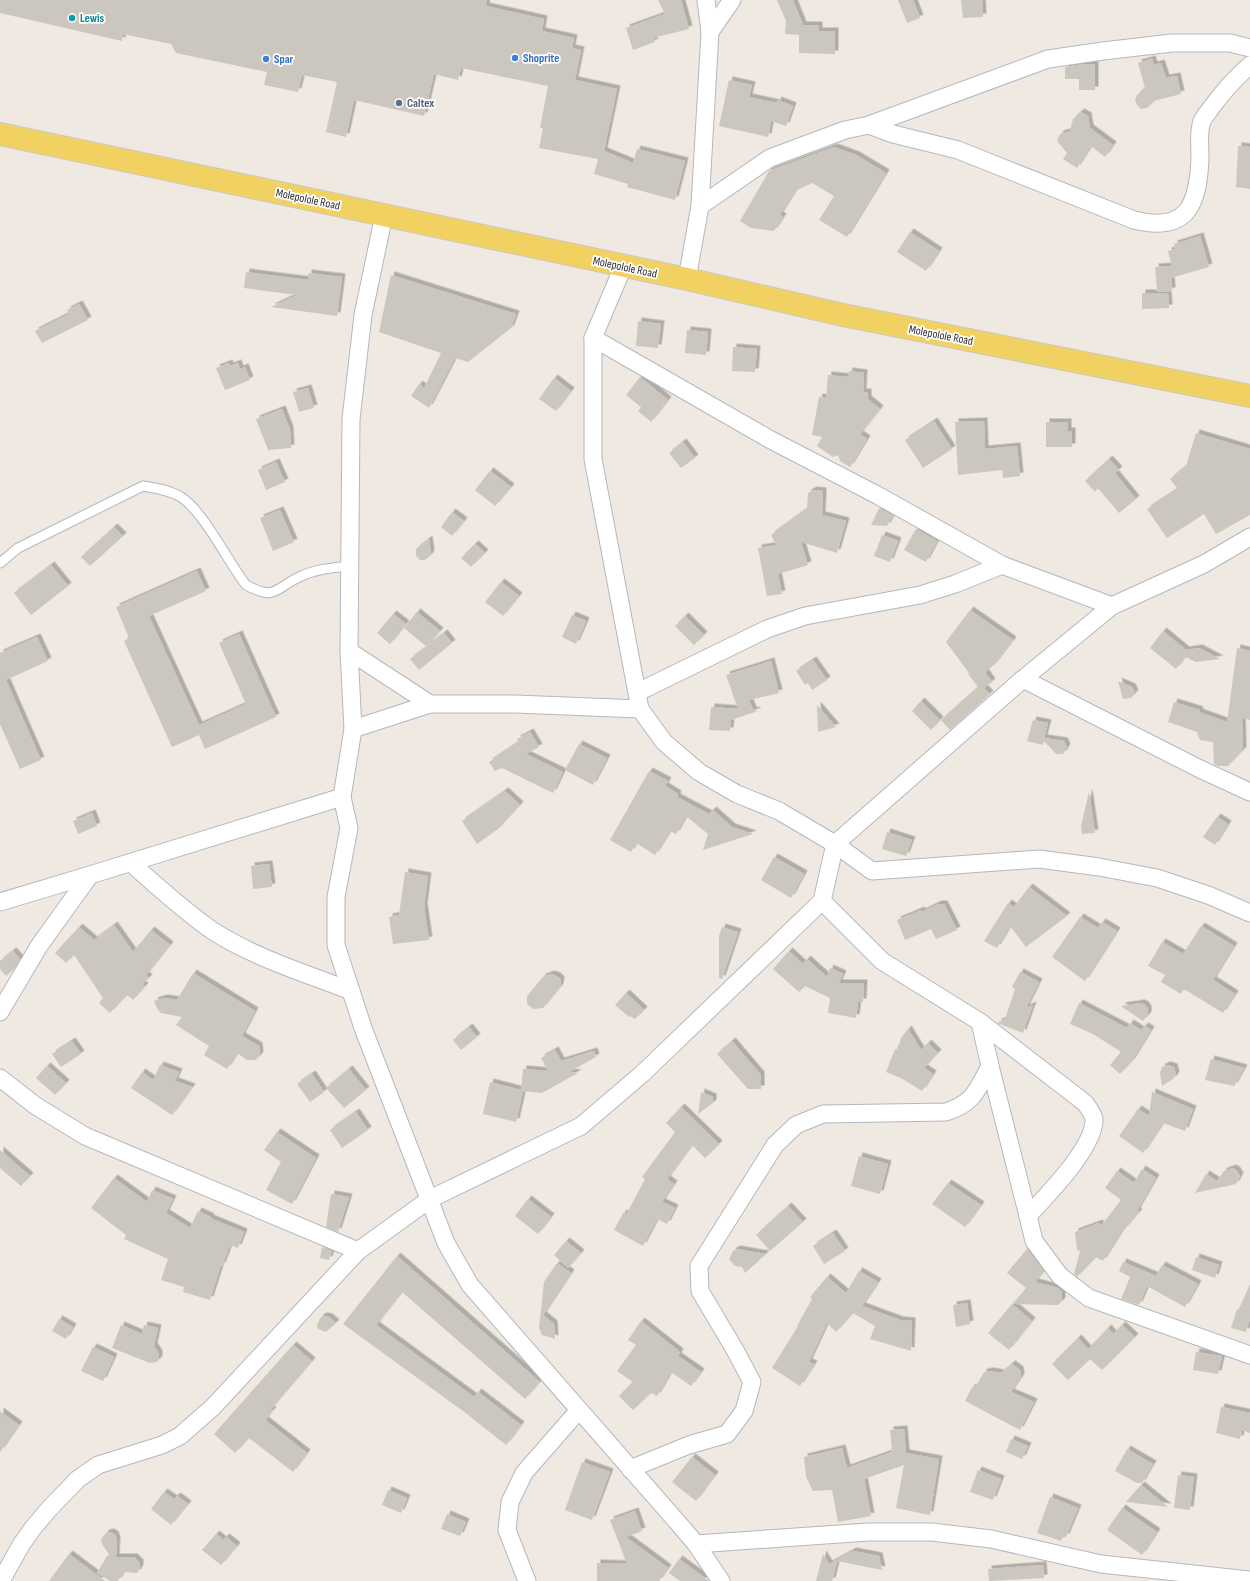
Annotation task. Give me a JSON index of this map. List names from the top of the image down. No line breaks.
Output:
{"streets":{"main road":["Molepolole Road"]},"places":["Lewis","Shoprite","Spar","Caltex"]}
